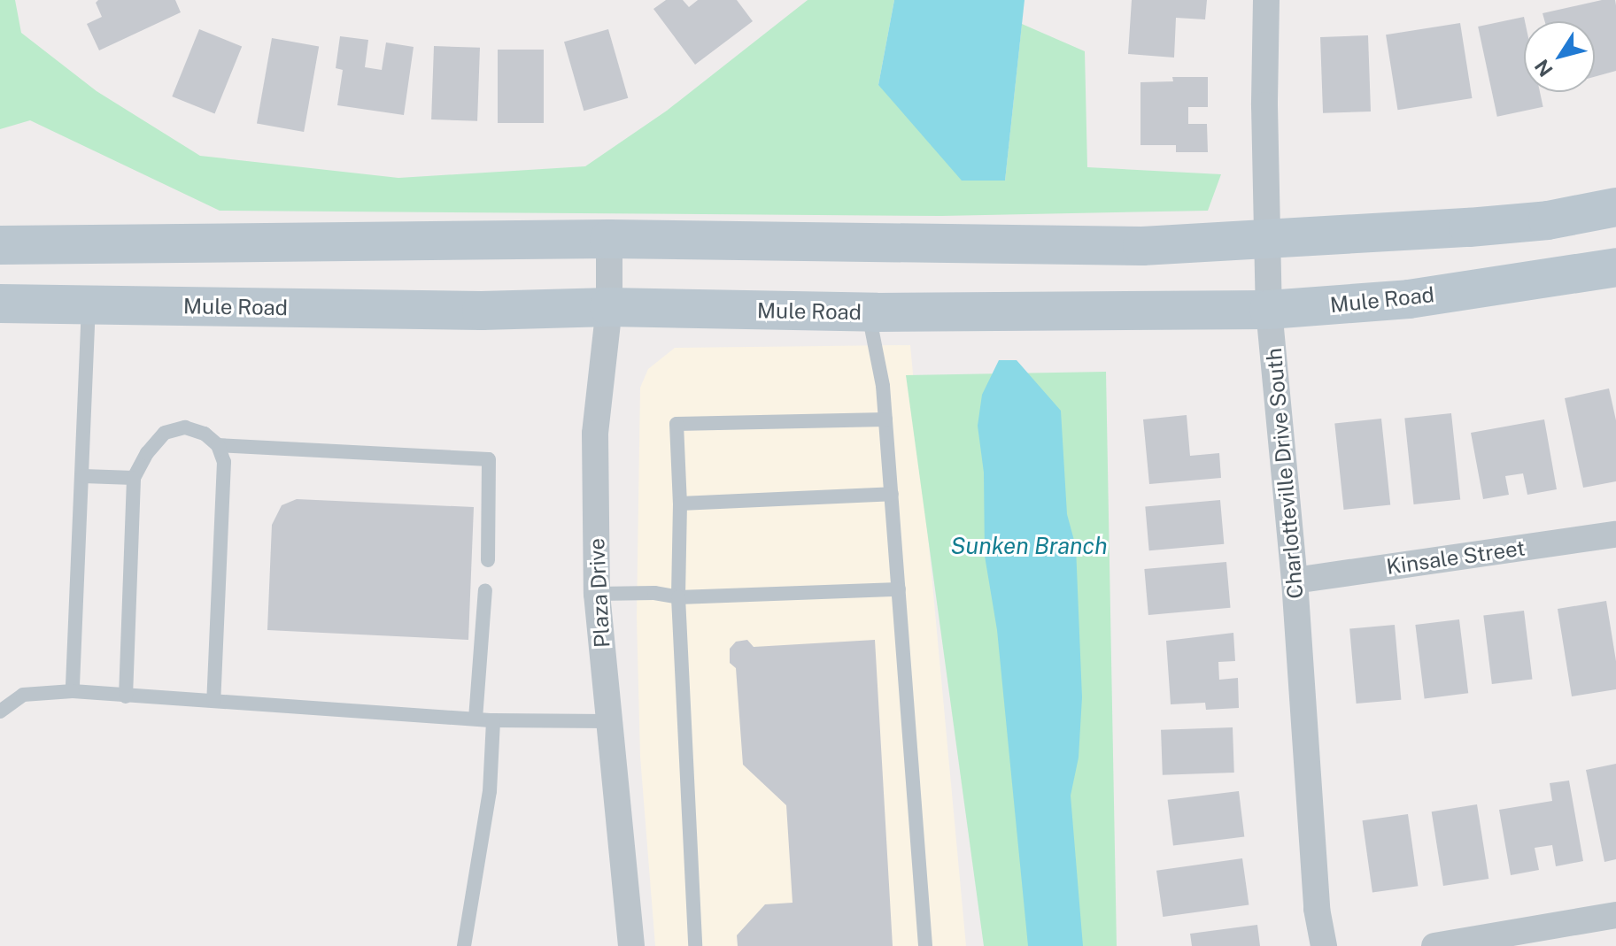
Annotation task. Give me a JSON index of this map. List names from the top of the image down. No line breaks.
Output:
{"streets":{"main road":["Mule Road"],"street":["Charlotteville Drive South","Kinsale Street","Plaza Drive"]},"crossings":[["Mule Road","Charlotteville Drive South"],["Mule Road","Plaza Drive"],["Charlotteville Drive South","Kinsale Street"]],"water":["Sunken Branch"],"north":"bottom left"}
